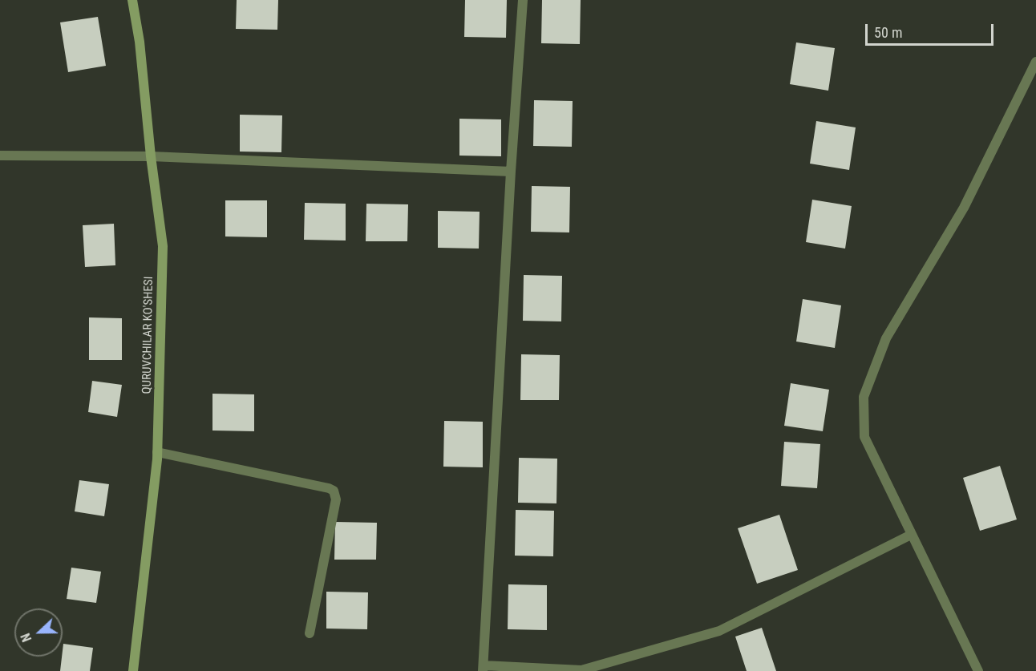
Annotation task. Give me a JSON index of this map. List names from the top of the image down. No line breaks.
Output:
{"streets":{"main road":["QURUVCHILAR KO'SHESI"]},"scale_bar":"50 m","north":"left"}
